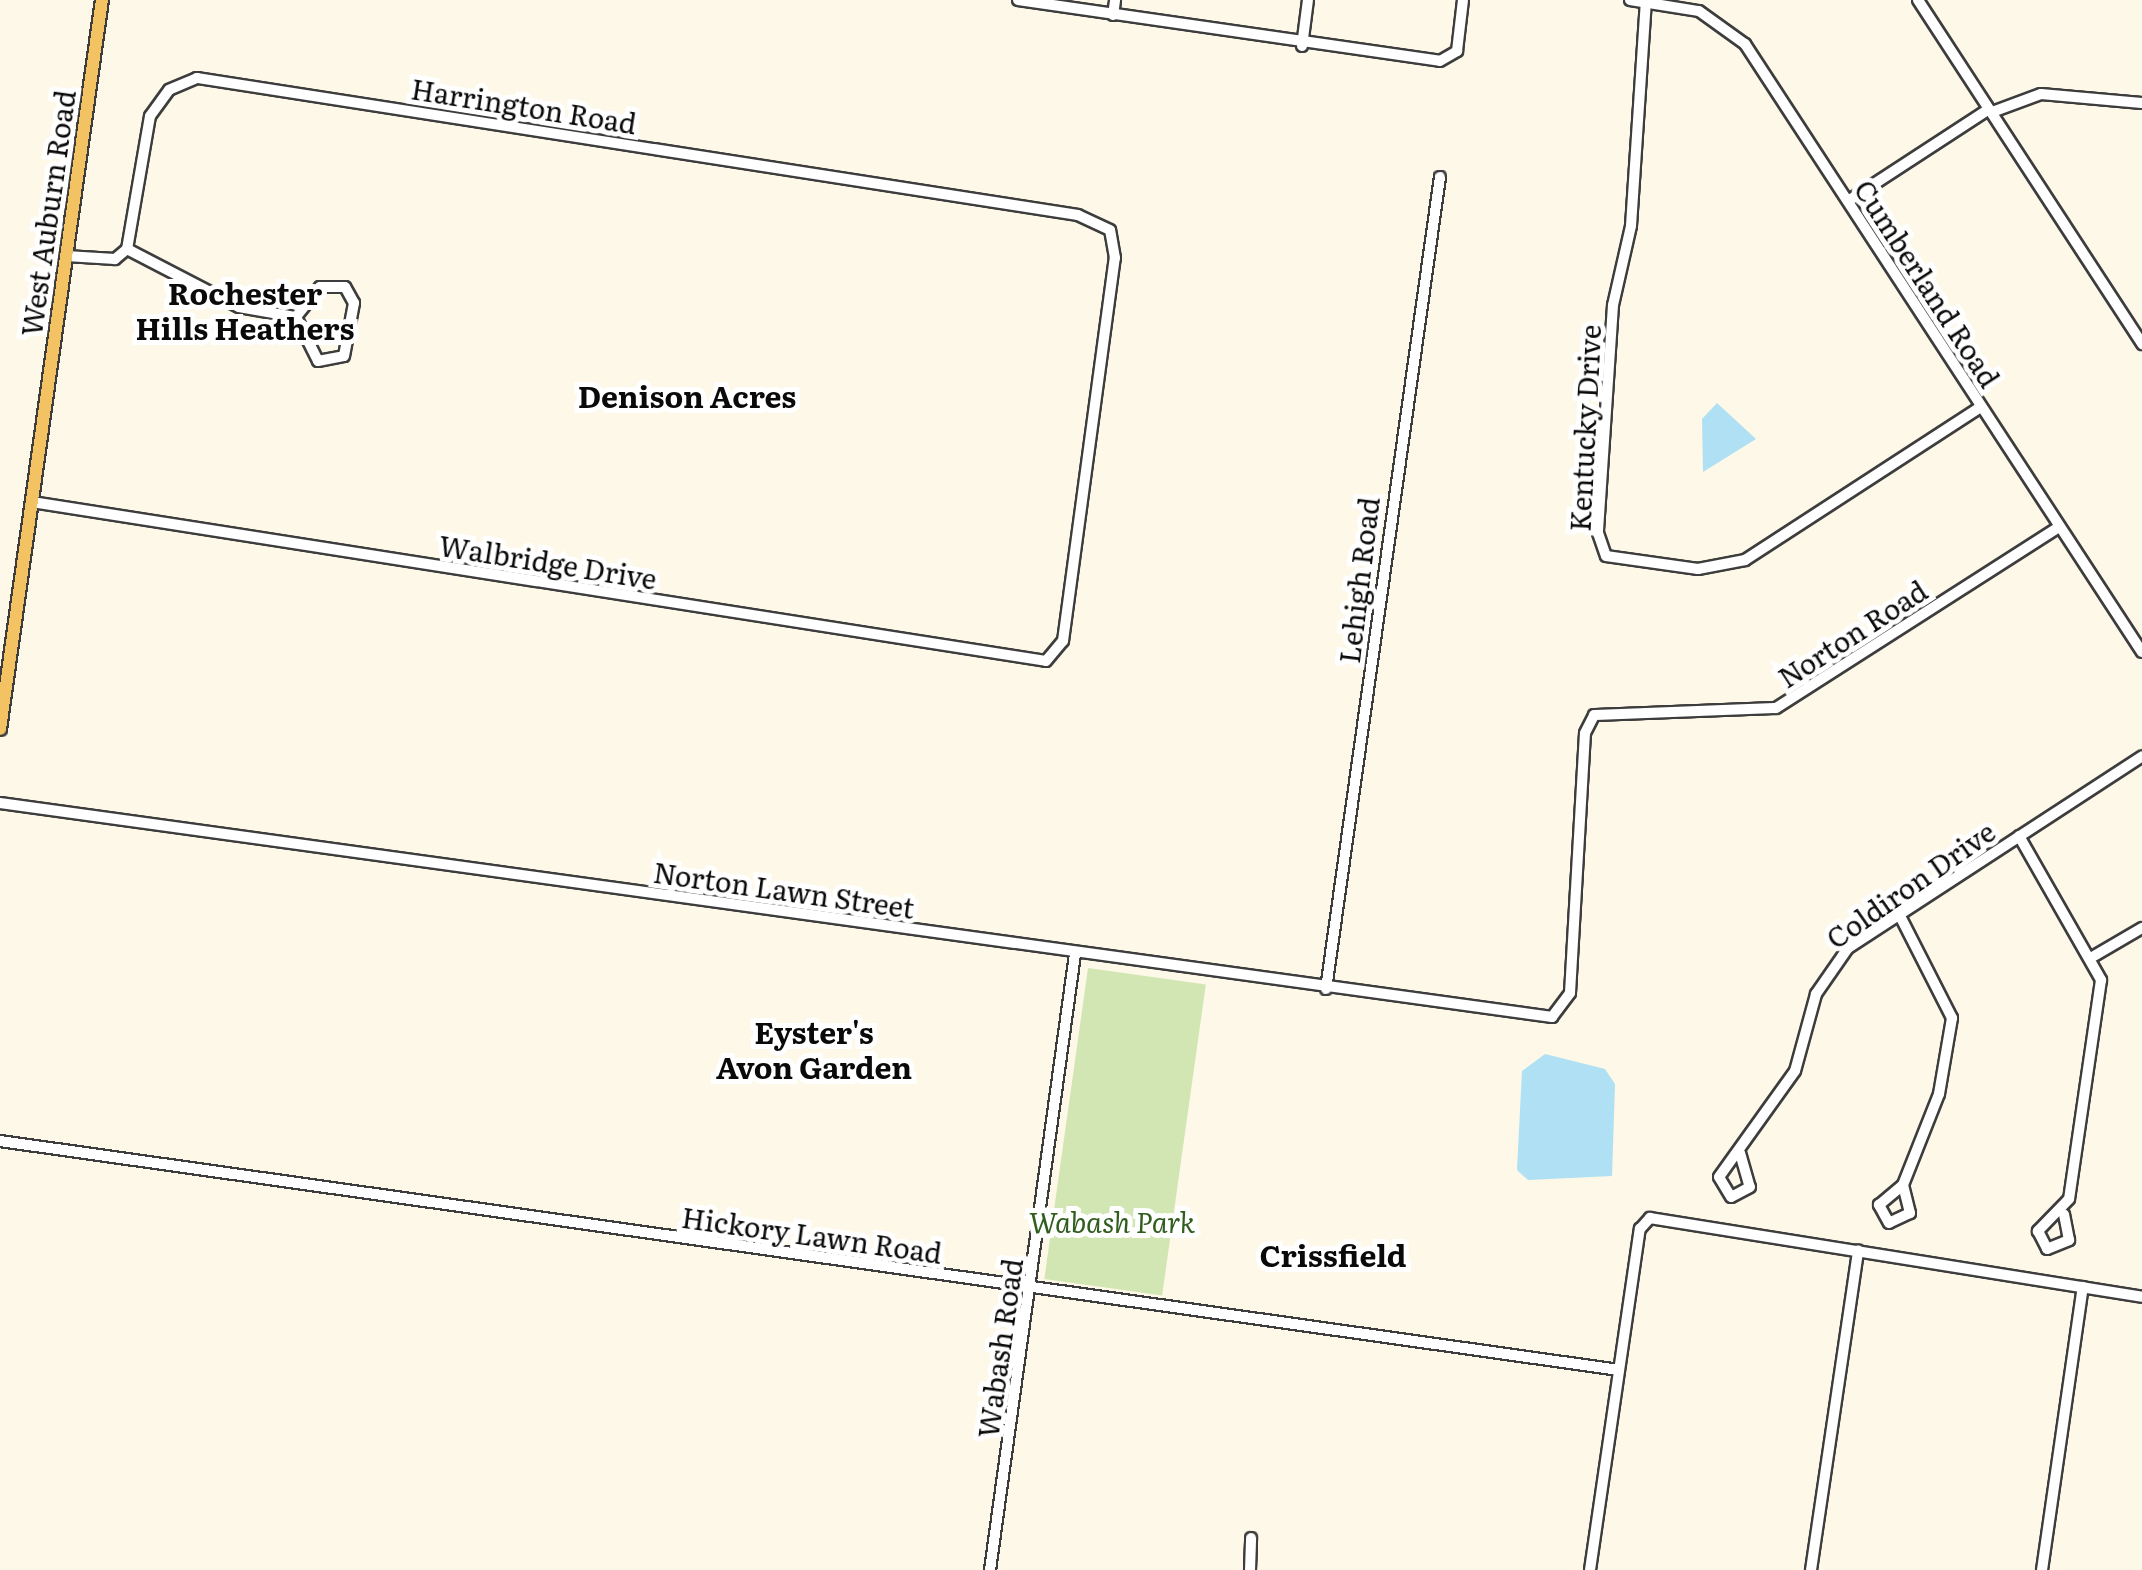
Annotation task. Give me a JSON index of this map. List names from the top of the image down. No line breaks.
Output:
{"streets":{"main road":["West Auburn Road"],"street":["Harrington Road","Cumberland Road","Kentucky Drive","Walbridge Drive","Lehigh Road","Norton Road","Coldiron Drive","Norton Lawn Street","Hickory Lawn Road","Wabash Road"]},"crossings":[["Harrington Road","Walbridge Drive"],["West Auburn Road","Walbridge Drive"],["Cumberland Road","Kentucky Drive"],["Cumberland Road","Norton Road"],["Lehigh Road","Norton Lawn Street"],["Norton Road","Norton Lawn Street"],["Norton Lawn Street","Wabash Road"],["Hickory Lawn Road","Wabash Road"]],"districts":["Rochester Hills Heathers","Denison Acres","Eyster's Avon Garden","Crissfield"],"parks":["Wabash Park"]}
